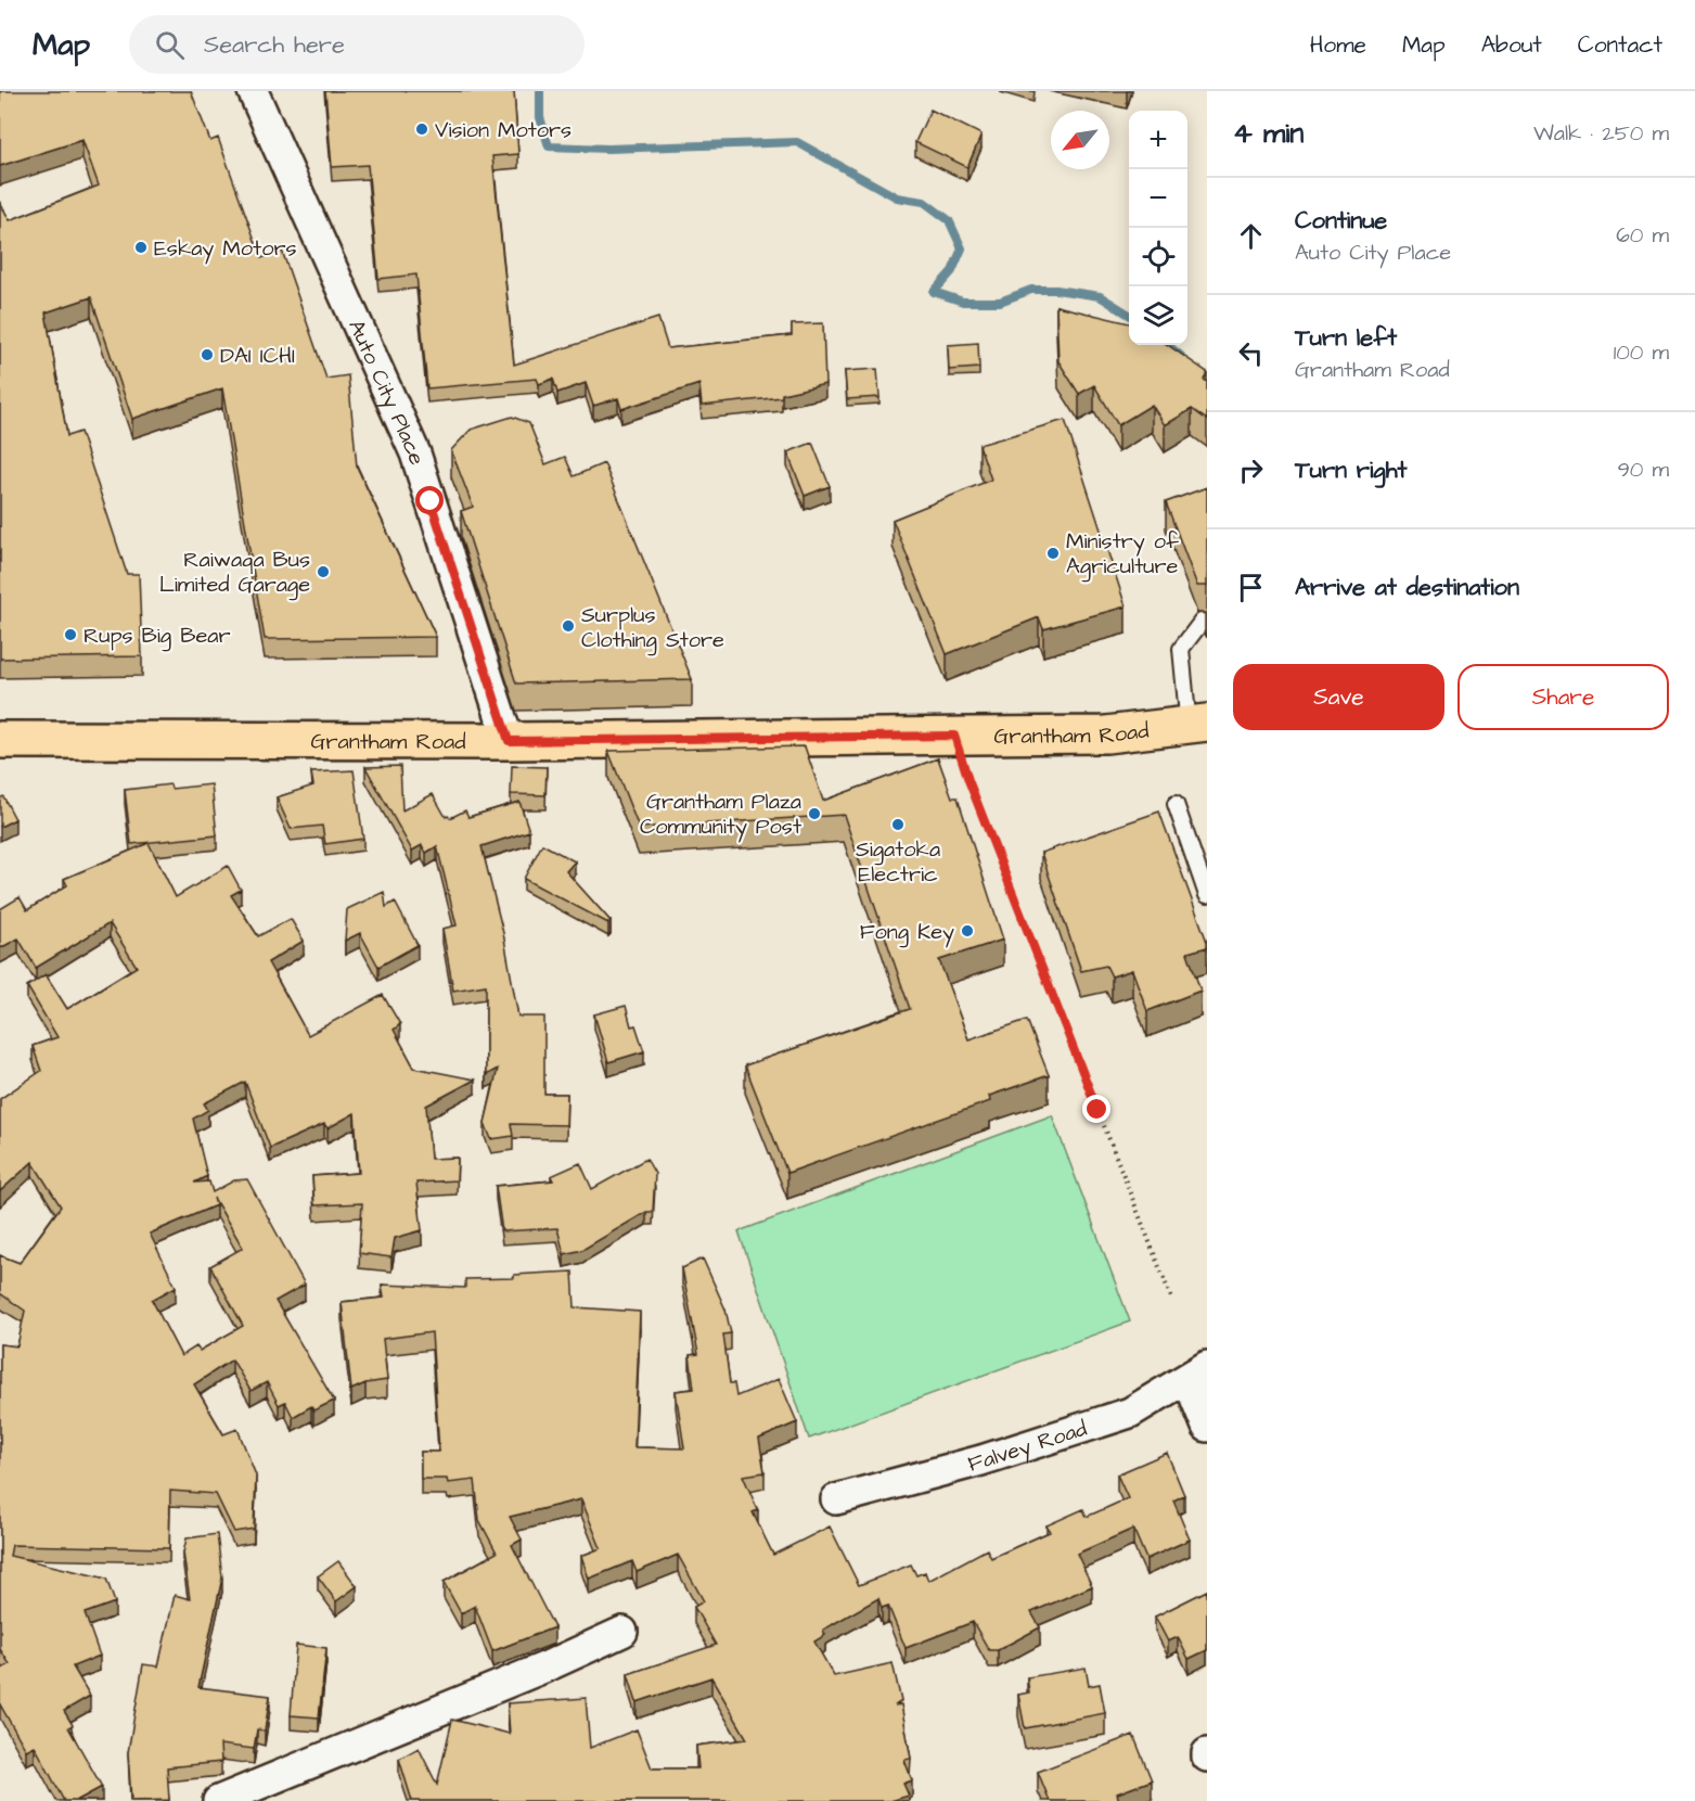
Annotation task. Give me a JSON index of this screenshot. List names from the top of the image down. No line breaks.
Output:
{"streets":{"main road":["Grantham Road"],"street":["Auto City Place","Falvey Road"]},"crossings":[["Auto City Place","Grantham Road"]],"places":["Vision Motors","Eskay Motors","DAI ICHI","Ministry of Agriculture","Raiwaqa Bus Limited Garage","Surplus Clothing Store","Rups Big Bear","Grantham Plaza Community Post","Sigatoka Electric","Fong Key"],"north":"bottom left","page":{"header":"Map","search":"Search here","nav":["Home","Map","About","Contact"],"heading":["4 min","Walk · 250 m"],"map_buttons":["+","−"],"list":[["Continue","Auto City Place","60 m"],["Turn left","Grantham Road","100 m"],["Turn right","90 m"],"Arrive at destination"],"buttons":["Save","Share"]}}
